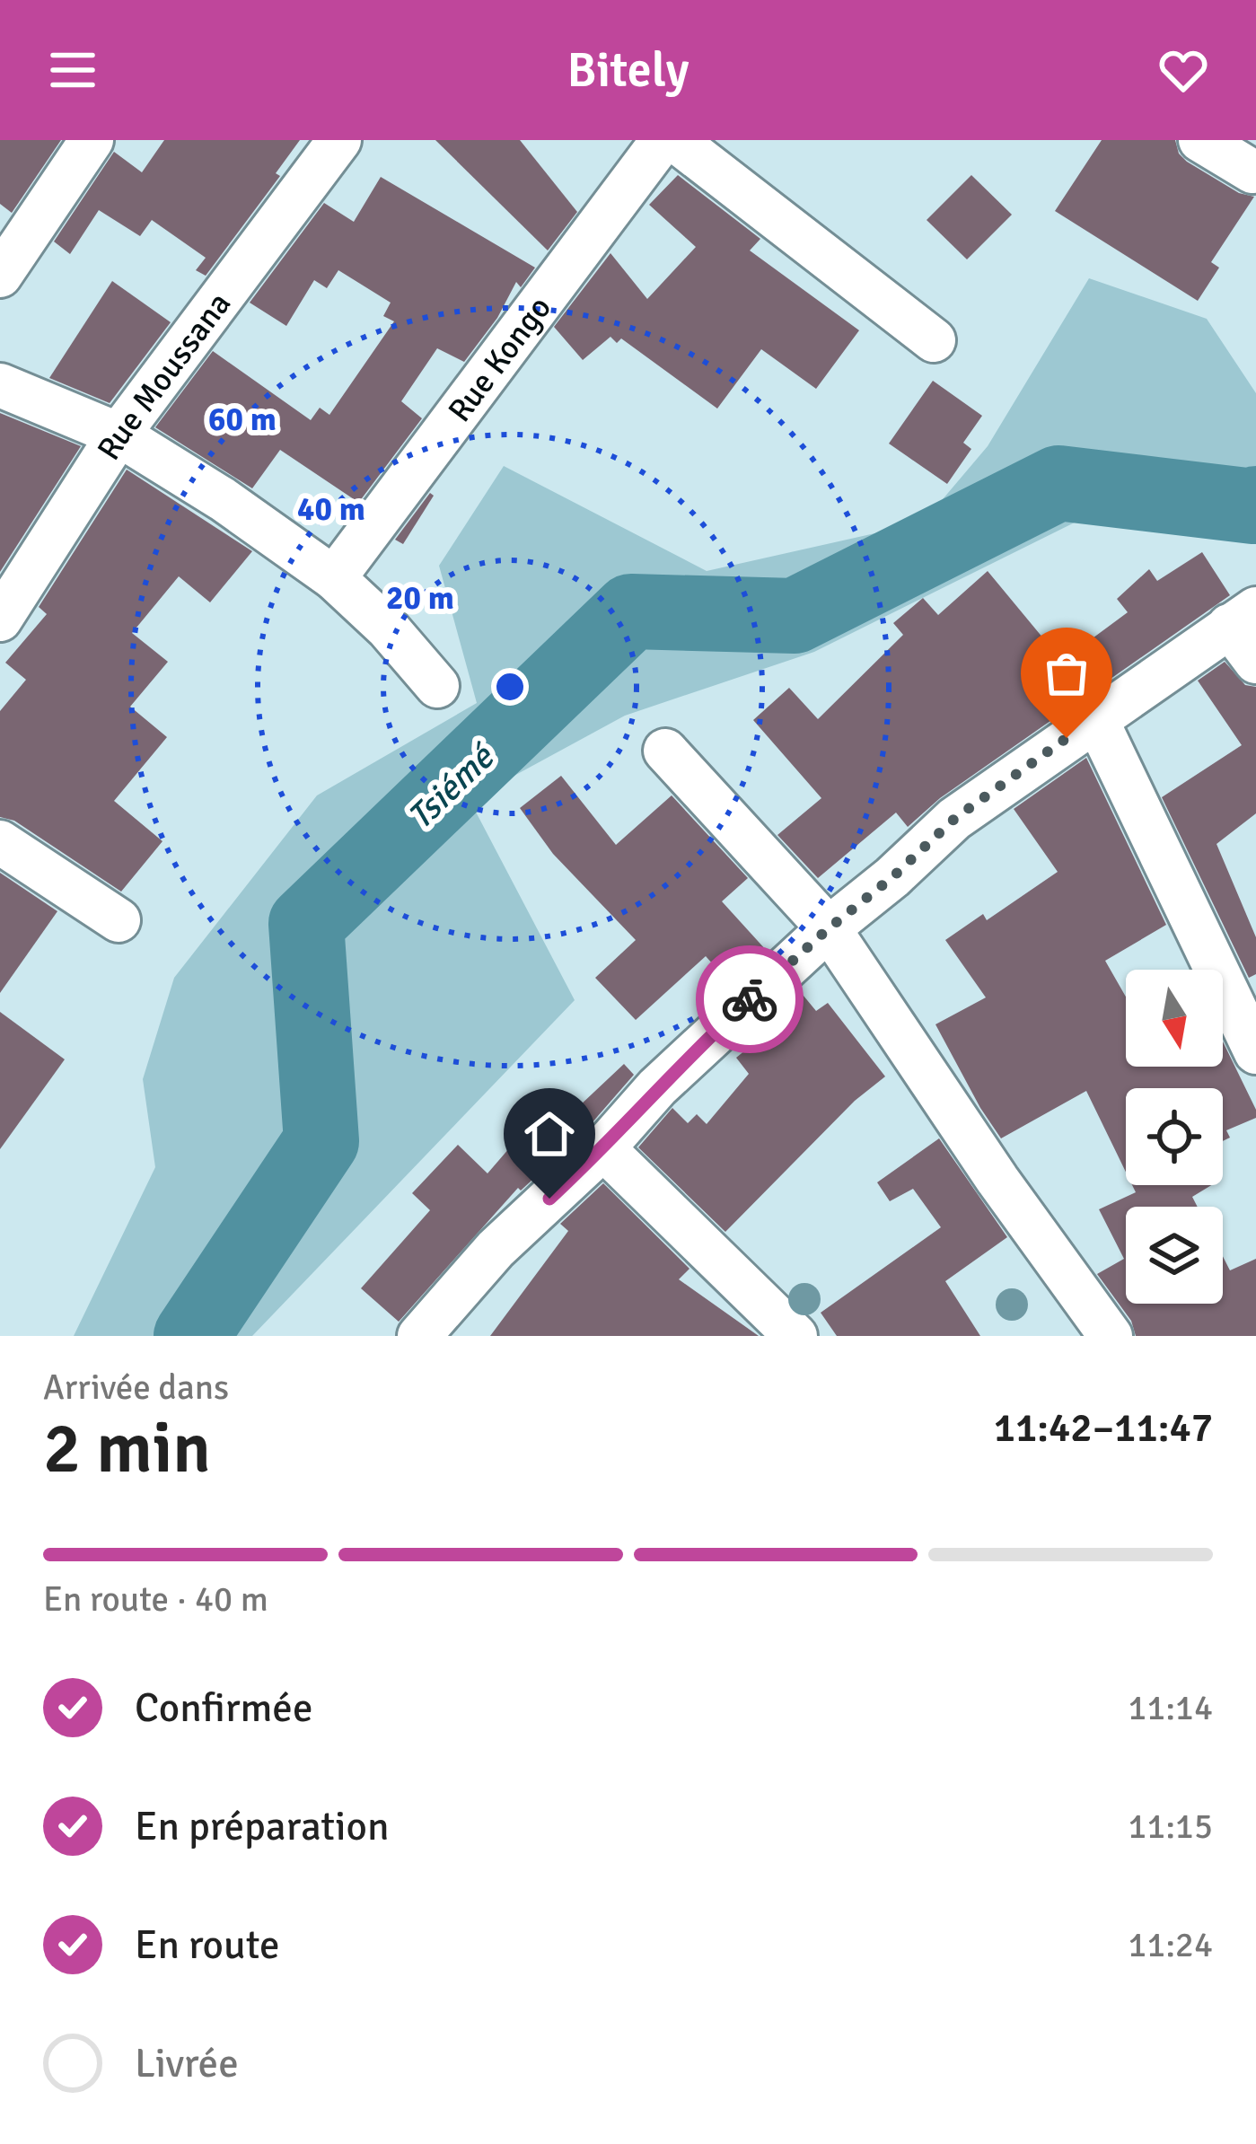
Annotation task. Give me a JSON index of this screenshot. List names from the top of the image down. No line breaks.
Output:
{"streets":{"street":["Rue Kongo","Rue Moussana"]},"water":["Tsiémé"],"north":"bottom","page":{"header":"Bitely","heading":["2 min","Arrivée dans","11:42–11:47"],"bar":"En route · 40 m","list":[["Confirmée","11:14"],["En préparation","11:15"],["En route","11:24"],"Livrée"]},"rings":["60 m","40 m","20 m"]}
